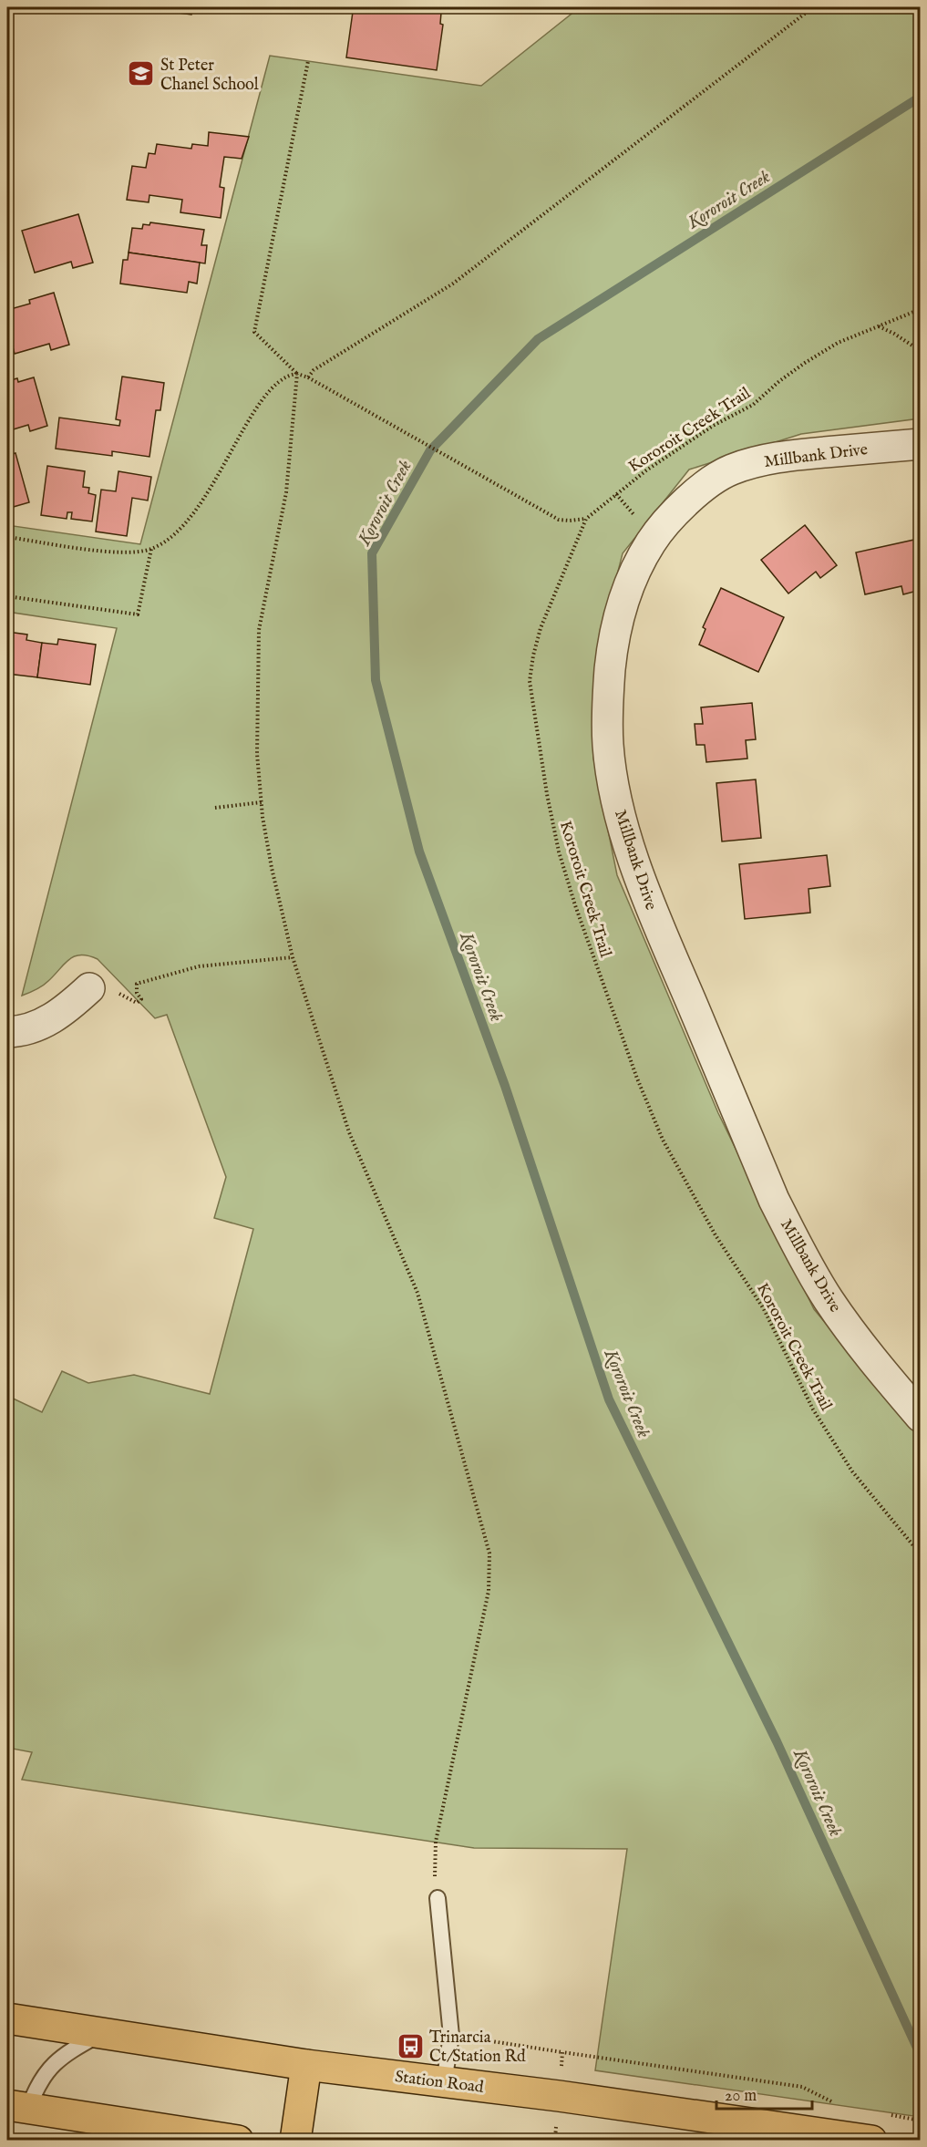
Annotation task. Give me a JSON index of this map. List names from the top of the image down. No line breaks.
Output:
{"streets":{"main road":["Station Road"],"street":["Millbank Drive"],"path":["Kororoit Creek Trail"]},"water":["Kororoit Creek"],"places":{"school or university":["St Peter Chanel School"],"bus stop":["Trinarcia Ct/Station Rd"]},"scale_bar":"20 m"}
